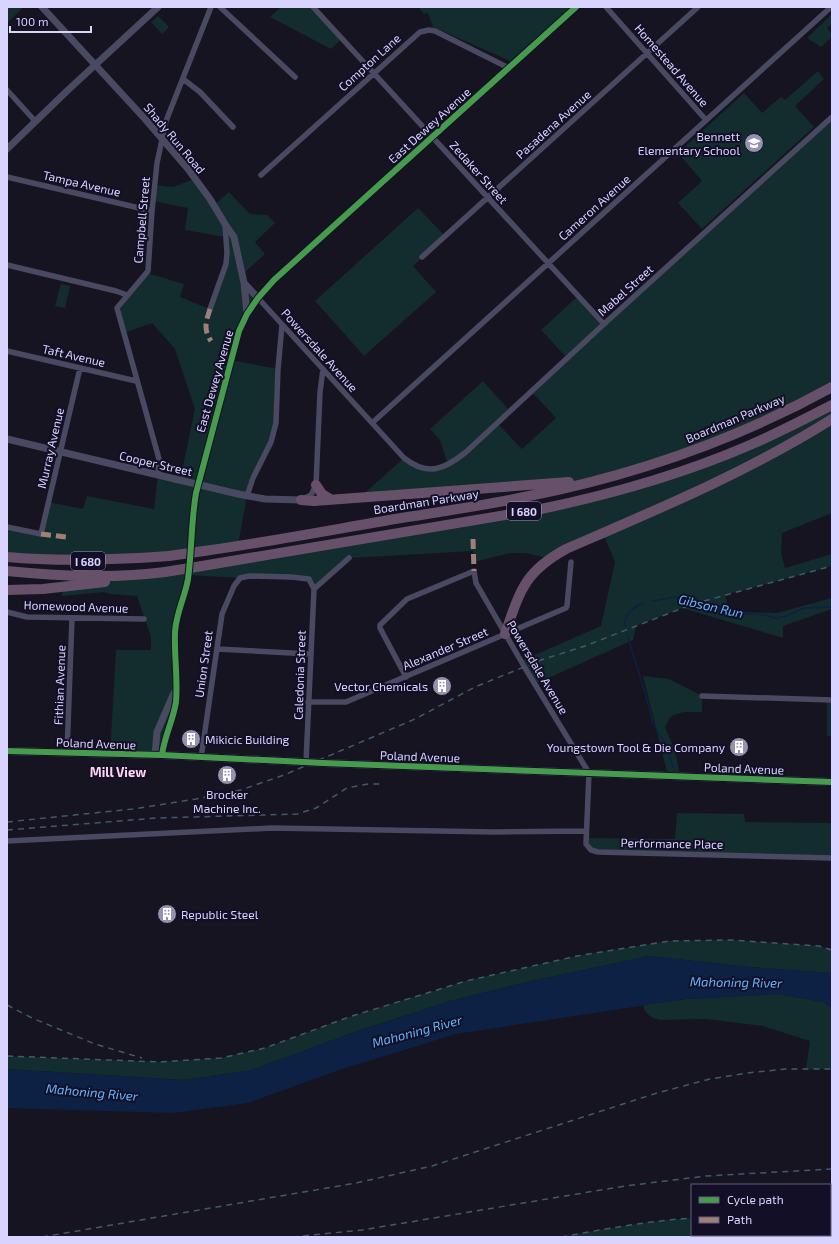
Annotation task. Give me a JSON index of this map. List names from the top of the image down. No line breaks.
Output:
{"streets":{"highway":["Boardman Parkway","I 680"],"main road":["Poland Avenue"],"street":["Compton Lane","Homestead Avenue","Pasadena Avenue","East Dewey Avenue","Shady Run Road","Zedaker Street","Tampa Avenue","Cameron Avenue","Campbell Street","Mabel Street","Powersdale Avenue","Taft Avenue","Murray Avenue","Cooper Street","Homewood Avenue","Alexander Street","Union Street","Caledonia Street","Fithian Avenue","Performance Place"]},"crossings":[["Compton Lane","East Dewey Avenue"],["Compton Lane","Zedaker Street"],["Homestead Avenue","Pasadena Avenue"],["Homestead Avenue","Cameron Avenue"],["Pasadena Avenue","Zedaker Street"],["East Dewey Avenue","Zedaker Street"],["East Dewey Avenue","Powersdale Avenue"],["East Dewey Avenue","Poland Avenue"],["Shady Run Road","Campbell Street"],["Shady Run Road","Powersdale Avenue"],["Zedaker Street","Cameron Avenue"],["Zedaker Street","Mabel Street"],["Tampa Avenue","Campbell Street"],["Cameron Avenue","Powersdale Avenue"],["Campbell Street","Taft Avenue"],["Campbell Street","Cooper Street"],["Mabel Street","Powersdale Avenue"],["Powersdale Avenue","Alexander Street"],["Powersdale Avenue","Poland Avenue"],["Powersdale Avenue","Performance Place"],["Taft Avenue","Murray Avenue"],["Murray Avenue","Cooper Street"],["Homewood Avenue","Fithian Avenue"],["Alexander Street","Caledonia Street"],["Union Street","Caledonia Street"],["Union Street","Poland Avenue"],["Caledonia Street","Poland Avenue"],["Fithian Avenue","Poland Avenue"],["Poland Avenue","Performance Place"]],"districts":["Mill View"],"water":["Gibson Run","Mahoning River"],"places":{"school or university":["Bennett Elementary School"],"building":["Vector Chemicals","Mikicic Building","Youngstown Tool & Die Company","Brocker Machine Inc.","Republic Steel"]},"legend":["Cycle path","Path"],"scale_bar":"100 m"}
